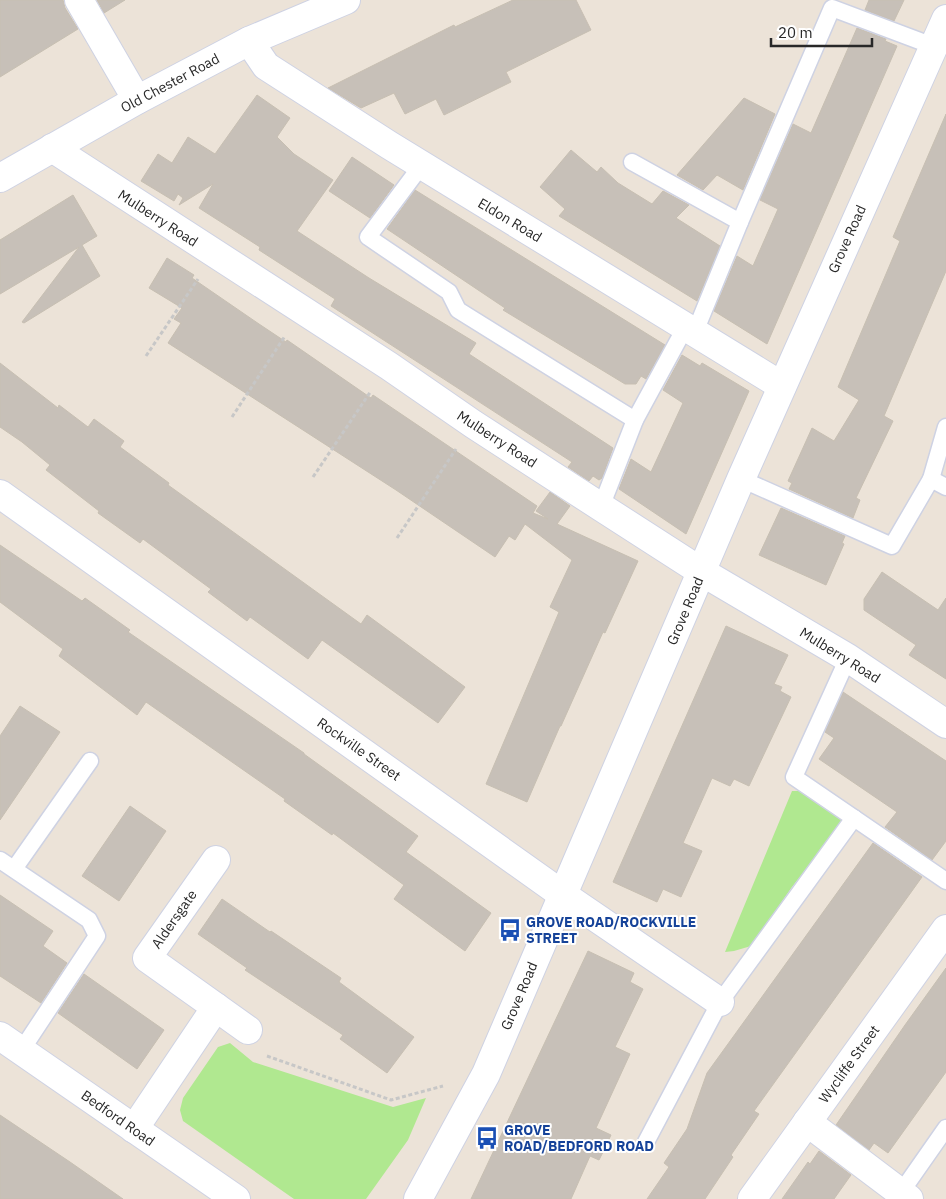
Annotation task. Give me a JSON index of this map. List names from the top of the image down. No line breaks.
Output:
{"streets":{"street":["Old Chester Road","Mulberry Road","Eldon Road","Grove Road","Rockville Street","Aldersgate","Wycliffe Street","Bedford Road"]},"crossings":[["Old Chester Road","Mulberry Road"],["Old Chester Road","Eldon Road"],["Mulberry Road","Grove Road"],["Eldon Road","Grove Road"],["Grove Road","Rockville Street"]],"places":{"bus stop":["GROVE ROAD/ROCKVILLE STREET","GROVE ROAD/BEDFORD ROAD"]},"scale_bar":"20 m"}
